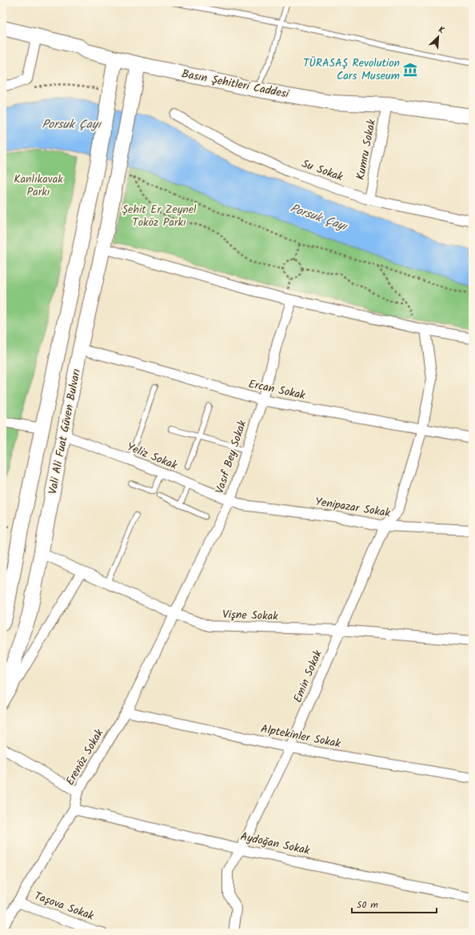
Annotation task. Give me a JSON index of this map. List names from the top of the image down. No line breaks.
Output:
{"streets":{"main road":["Basın Şehitleri Caddesi","Vali Ali Fuat Güven Bulvarı"],"street":["Kumru Sokak","Su Sokak","Ercan Sokak","Yeliz Sokak","Vasıf Bey Sokak","Yenipazar Sokak","Vişne Sokak","Emin Sokak","Alptekinler Sokak","Erenöz Sokak","Aydoğan Sokak","Taşova Sokak"]},"crossings":[["Basın Şehitleri Caddesi","Kumru Sokak"],["Basın Şehitleri Caddesi","Vali Ali Fuat Güven Bulvarı"],["Kumru Sokak","Su Sokak"],["Ercan Sokak","Vali Ali Fuat Güven Bulvarı"],["Ercan Sokak","Vasıf Bey Sokak"],["Ercan Sokak","Emin Sokak"],["Vali Ali Fuat Güven Bulvarı","Yeliz Sokak"],["Vali Ali Fuat Güven Bulvarı","Vişne Sokak"],["Yeliz Sokak","Vasıf Bey Sokak"],["Yeliz Sokak","Yenipazar Sokak"],["Vasıf Bey Sokak","Yenipazar Sokak"],["Vasıf Bey Sokak","Vişne Sokak"],["Vasıf Bey Sokak","Erenöz Sokak"],["Yenipazar Sokak","Emin Sokak"],["Vişne Sokak","Emin Sokak"],["Vişne Sokak","Erenöz Sokak"],["Emin Sokak","Alptekinler Sokak"],["Emin Sokak","Aydoğan Sokak"],["Alptekinler Sokak","Erenöz Sokak"],["Erenöz Sokak","Aydoğan Sokak"],["Erenöz Sokak","Taşova Sokak"]],"water":["Porsuk Çayı"],"parks":["Kanlıkavak Parkı","Şehit Er Zeynel Toköz Parkı"],"places":{"museum":["TÜRASAŞ Revolution Cars Museum"]},"scale_bar":"50 m","north":"top right"}
